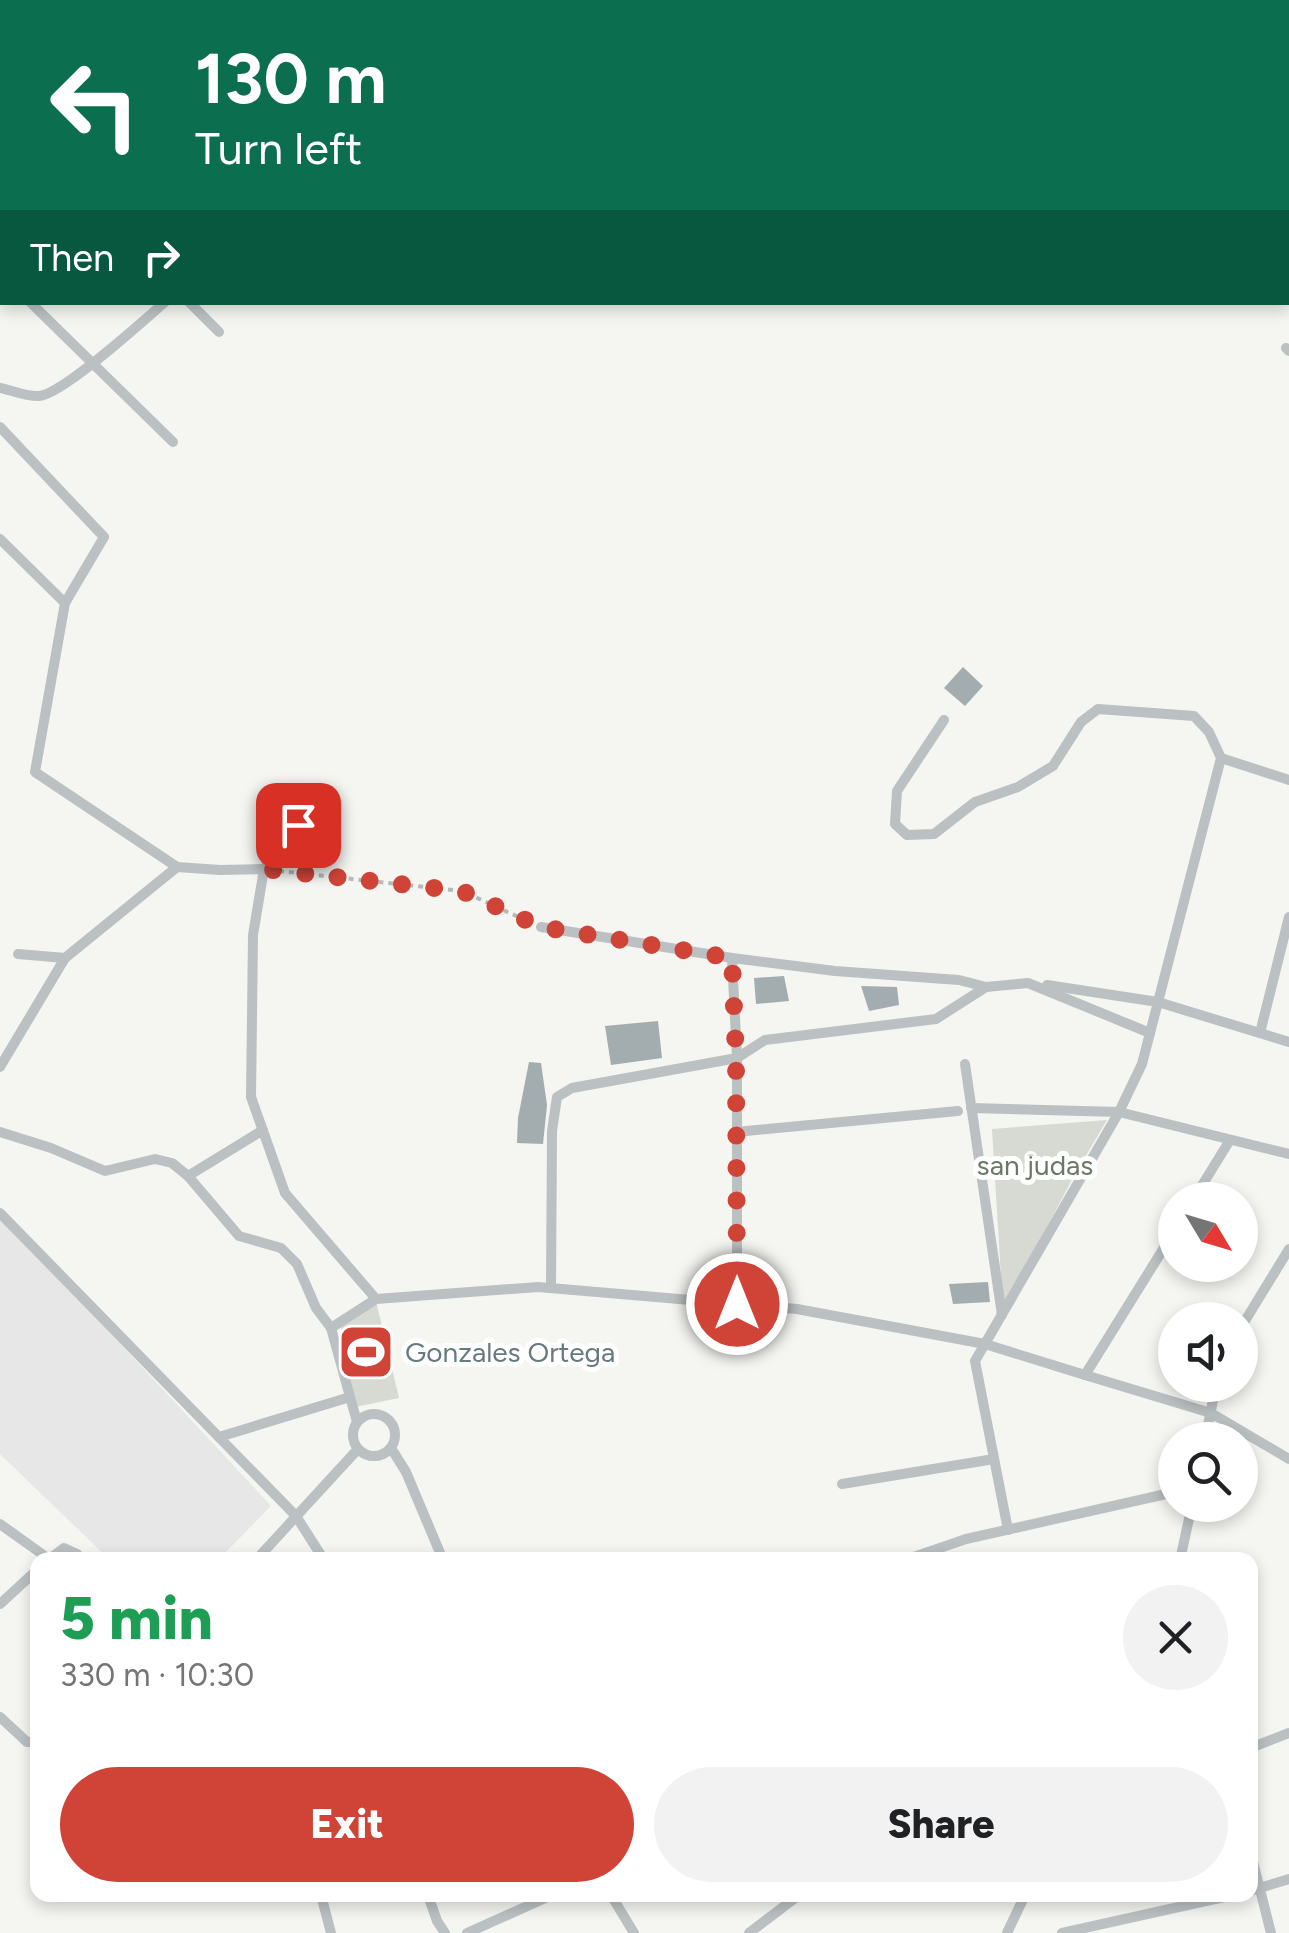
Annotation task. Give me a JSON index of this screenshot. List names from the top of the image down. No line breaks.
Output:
{"parks":["san judas"],"places":{"sports":["Gonzales Ortega"]},"north":"bottom right","page":{"turn":["130 m","Turn left"],"then":"Then","heading":["5 min","330 m · 10:30"],"buttons":["Exit","Share"]}}
